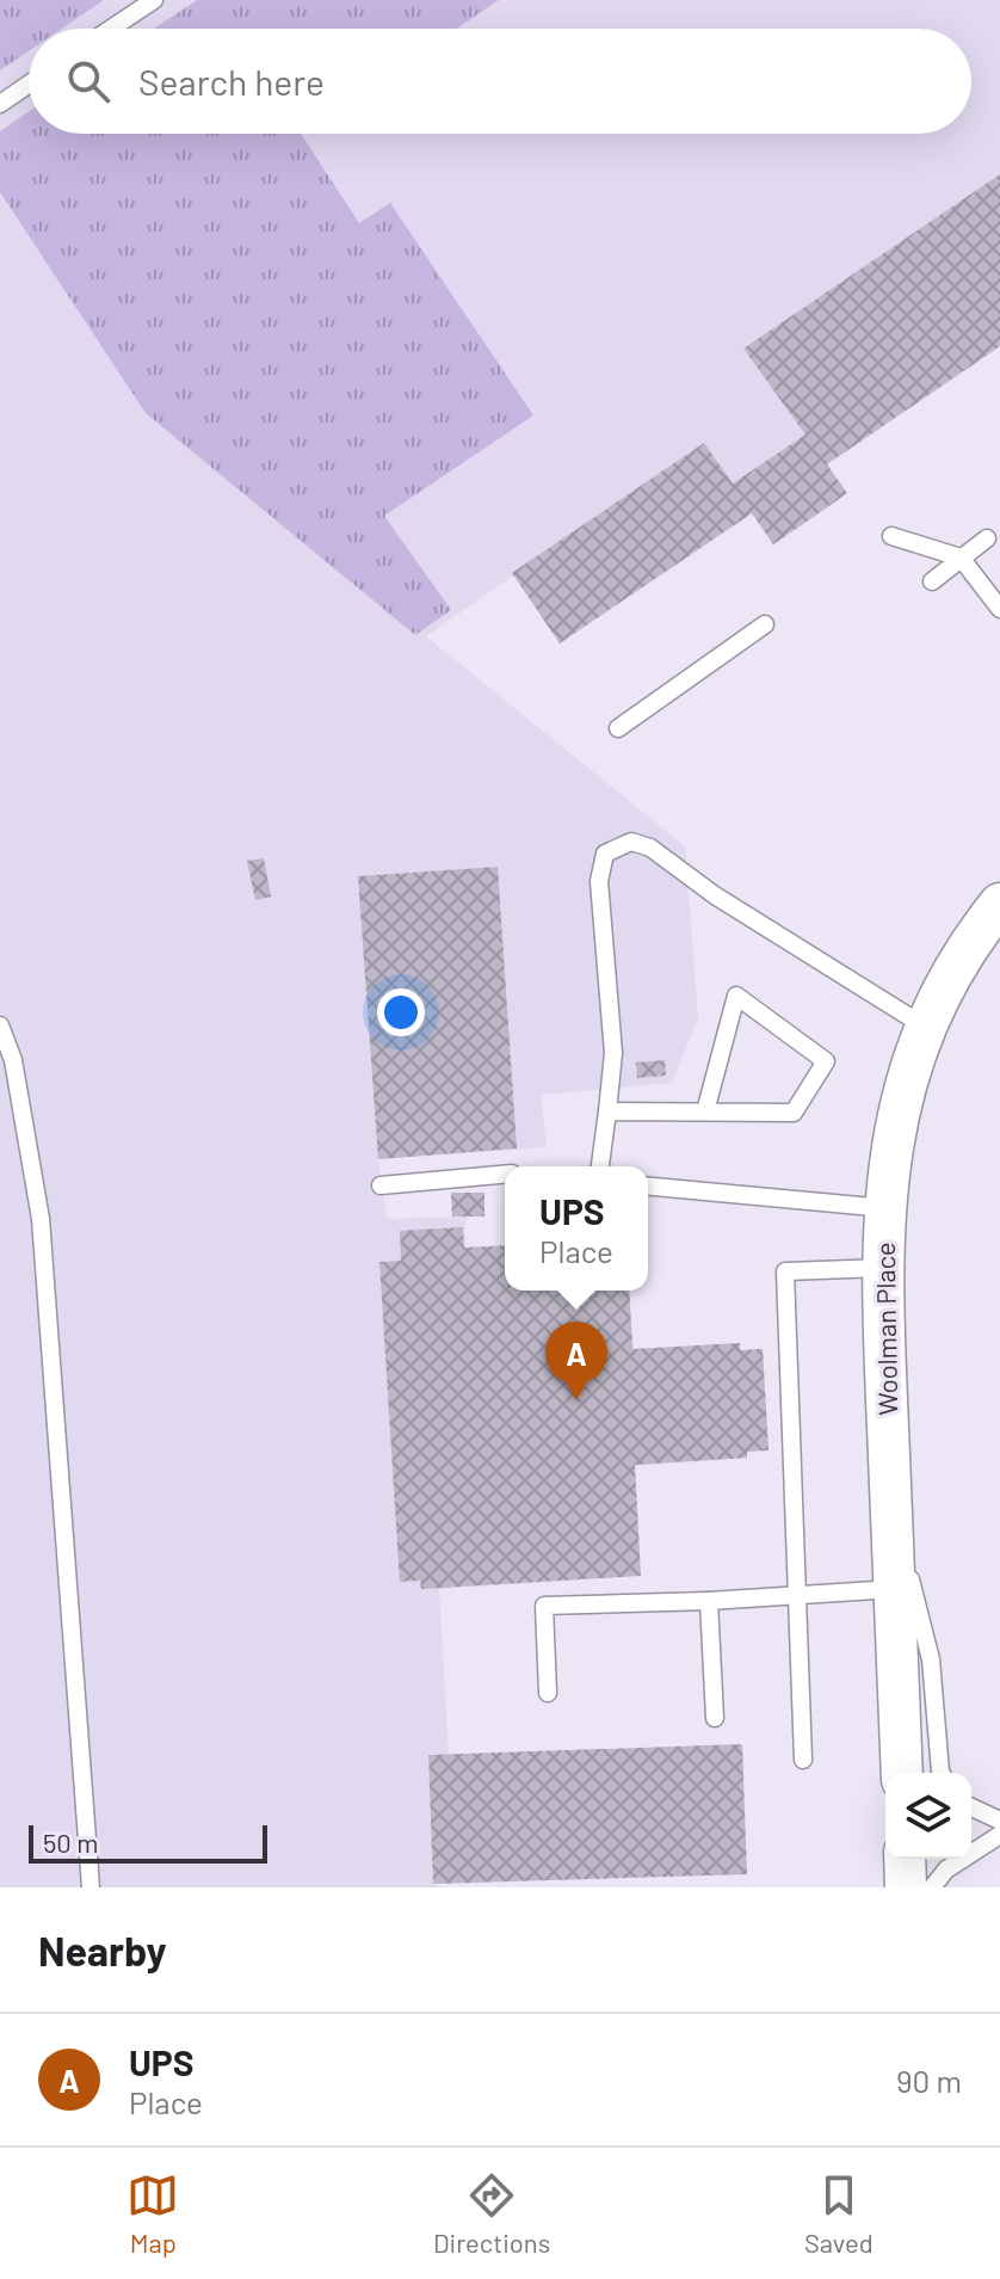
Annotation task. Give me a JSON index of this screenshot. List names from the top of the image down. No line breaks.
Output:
{"streets":{"street":["Woolman Place"]},"scale_bar":"50 m","page":{"search":"Search here","popup":["UPS","Place"],"pins":"A","scale":"50 m","heading":"Nearby","list":[{"mark":"A","name":"UPS","note":"Place","value":"90 m"}],"nav":["Map","Directions","Saved"]}}
